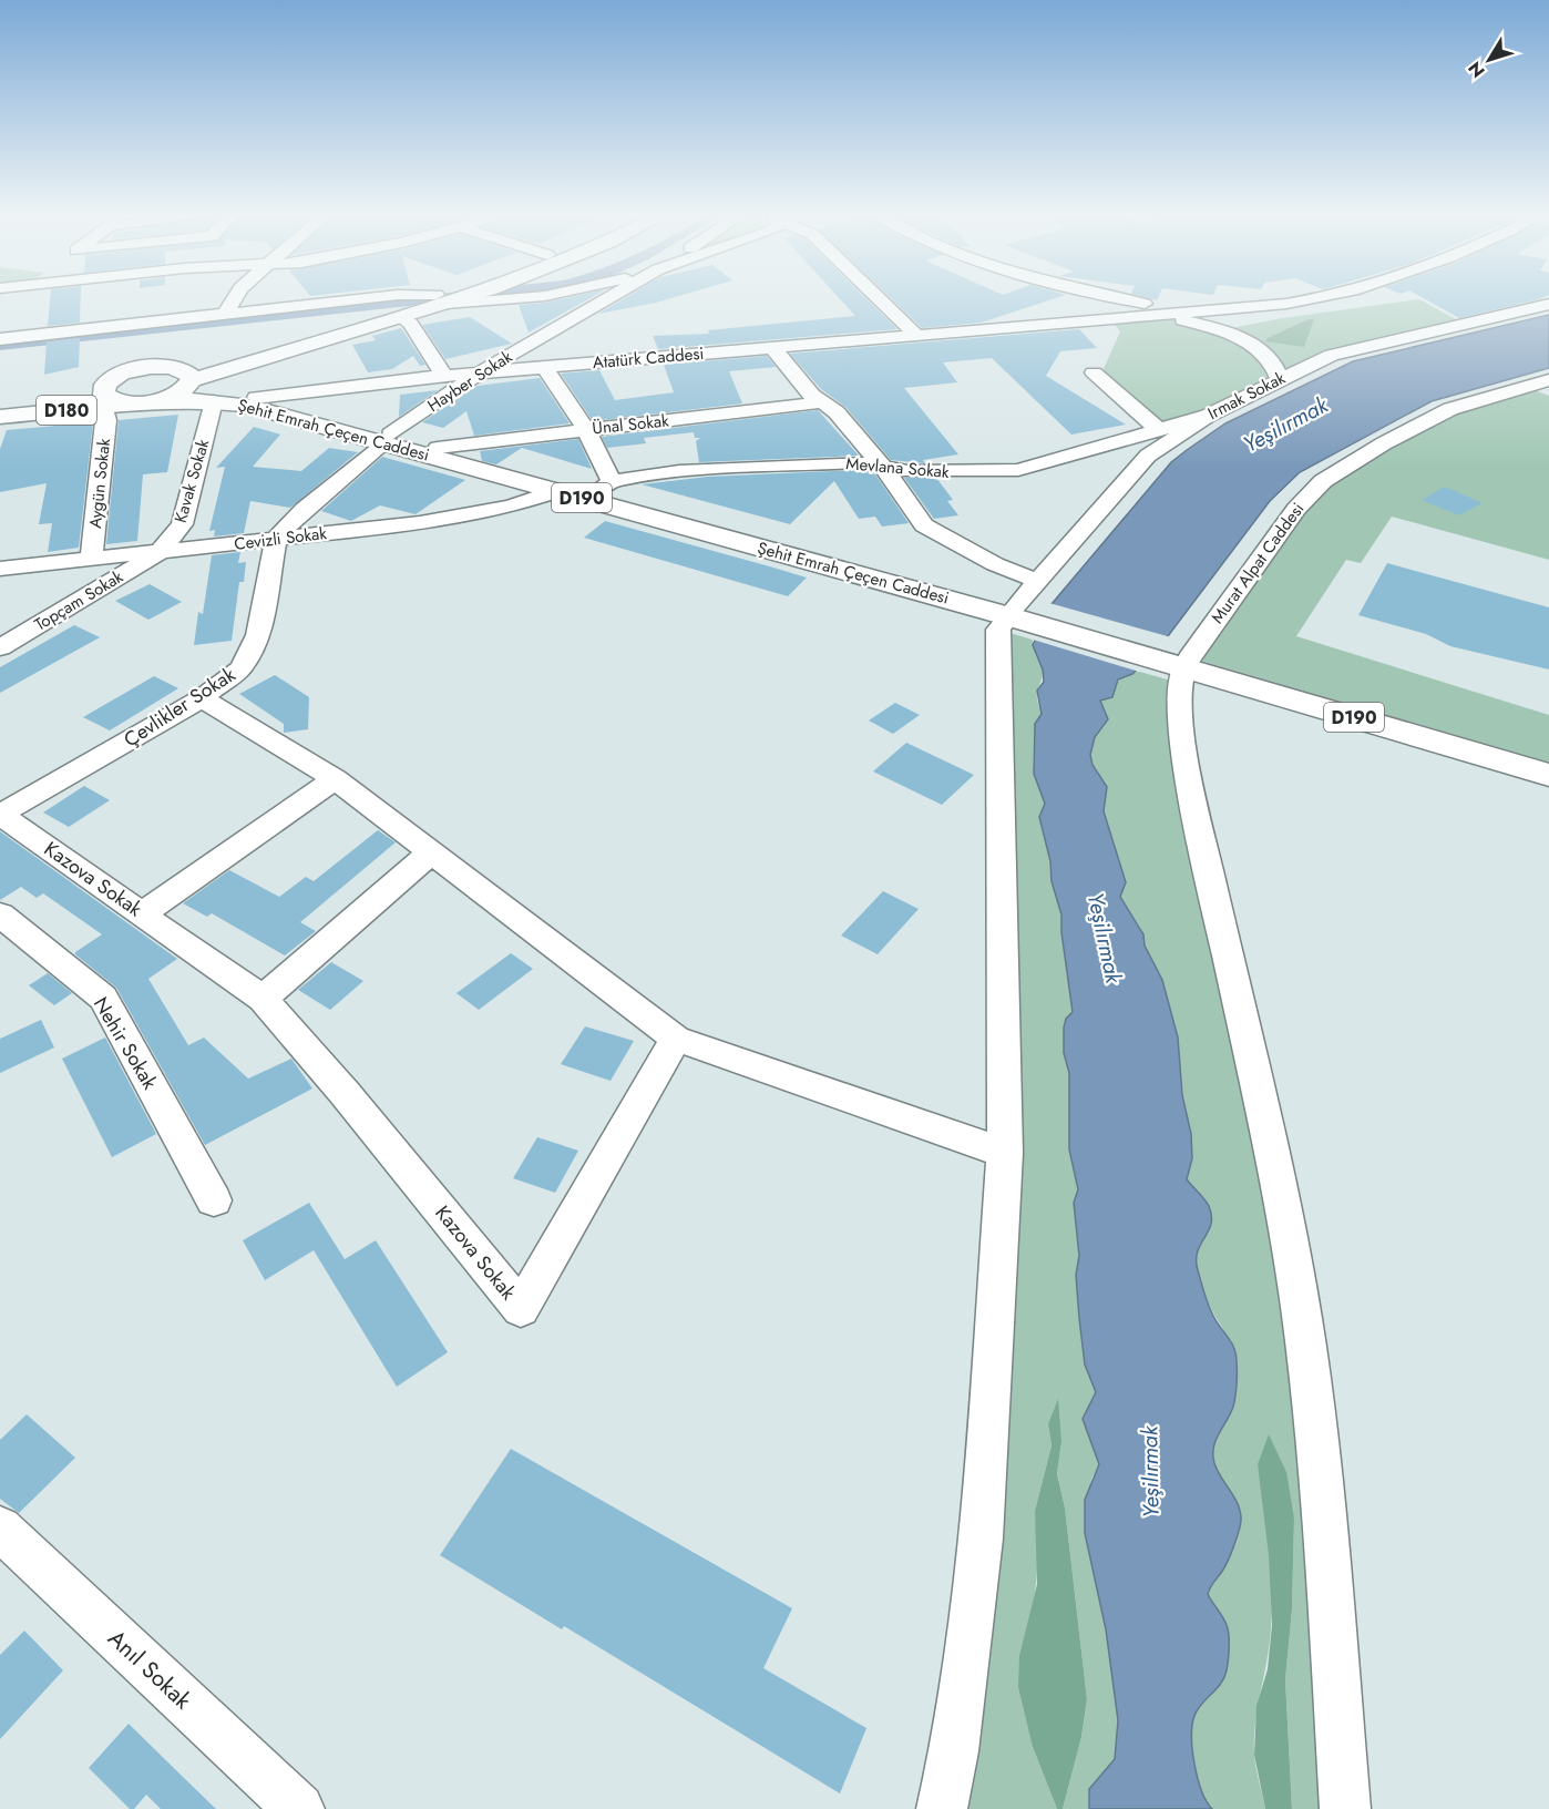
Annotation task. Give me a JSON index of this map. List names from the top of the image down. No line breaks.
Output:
{"streets":{"highway":["D180","Şehit Emrah Çeçen Caddesi","D190"],"street":["Atatürk Caddesi","Hayber Sokak","Irmak Sokak","Ünal Sokak","Mevlana Sokak","Kavak Sokak","Aygün Sokak","Cevizli Sokak","Murat Alpat Caddesi","Topçam Sokak","Çevlikler Sokak","Kazova Sokak","Nehir Sokak","Anıl Sokak"]},"crossings":[["Atatürk Caddesi","Hayber Sokak"],["Atatürk Caddesi","Şehit Emrah Çeçen Caddesi"],["Hayber Sokak","Şehit Emrah Çeçen Caddesi"],["Hayber Sokak","Cevizli Sokak"],["Hayber Sokak","Çevlikler Sokak"],["Irmak Sokak","Şehit Emrah Çeçen Caddesi"],["Irmak Sokak","Mevlana Sokak"],["D180","Şehit Emrah Çeçen Caddesi"],["D180","Aygün Sokak"],["Ünal Sokak","Şehit Emrah Çeçen Caddesi"],["Şehit Emrah Çeçen Caddesi","Mevlana Sokak"],["Şehit Emrah Çeçen Caddesi","Kavak Sokak"],["Şehit Emrah Çeçen Caddesi","D190"],["Şehit Emrah Çeçen Caddesi","Cevizli Sokak"],["Şehit Emrah Çeçen Caddesi","Murat Alpat Caddesi"],["Kavak Sokak","Cevizli Sokak"],["Kavak Sokak","Topçam Sokak"],["Aygün Sokak","Cevizli Sokak"],["D190","Murat Alpat Caddesi"],["Cevizli Sokak","Topçam Sokak"],["Cevizli Sokak","Çevlikler Sokak"],["Çevlikler Sokak","Kazova Sokak"]],"water":["Yeşilırmak"],"north":"bottom left"}
